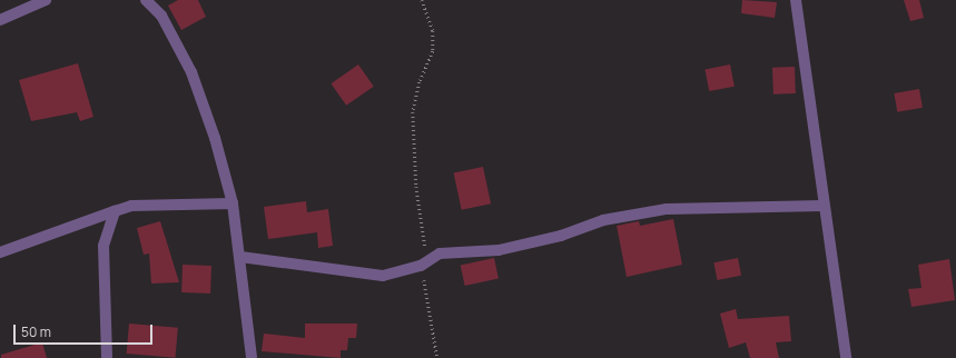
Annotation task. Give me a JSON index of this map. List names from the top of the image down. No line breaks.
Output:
{"scale_bar":"50 m"}
